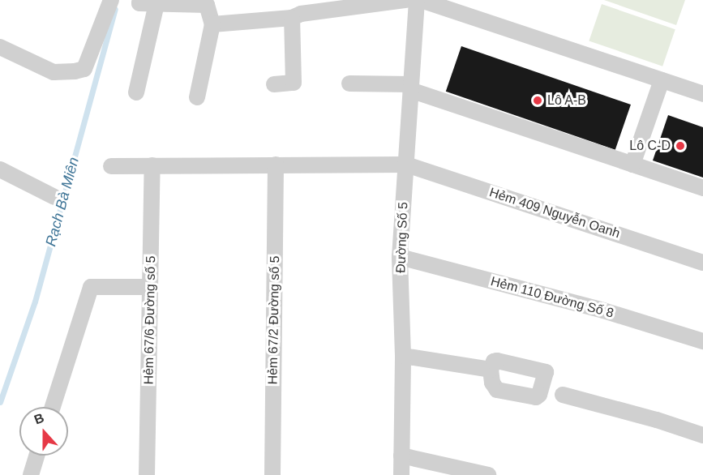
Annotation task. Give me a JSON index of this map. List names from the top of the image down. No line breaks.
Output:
{"streets":{"street":["Hẻm 409 Nguyễn Oanh","Đường Số 5","Hẻm 110 Đường Số 8","Hẻm 67/6 Đường số 5","Hẻm 67/2 Đường số 5"]},"crossings":[["Hẻm 409 Nguyễn Oanh","Đường Số 5"],["Hẻm 409 Nguyễn Oanh","Hẻm 67/6 Đường số 5"],["Hẻm 409 Nguyễn Oanh","Hẻm 67/2 Đường số 5"],["Đường Số 5","Hẻm 110 Đường Số 8"]],"water":["Rạch Bà Miên"],"places":["Lô A-B","Lô C-D"],"north":"top"}
